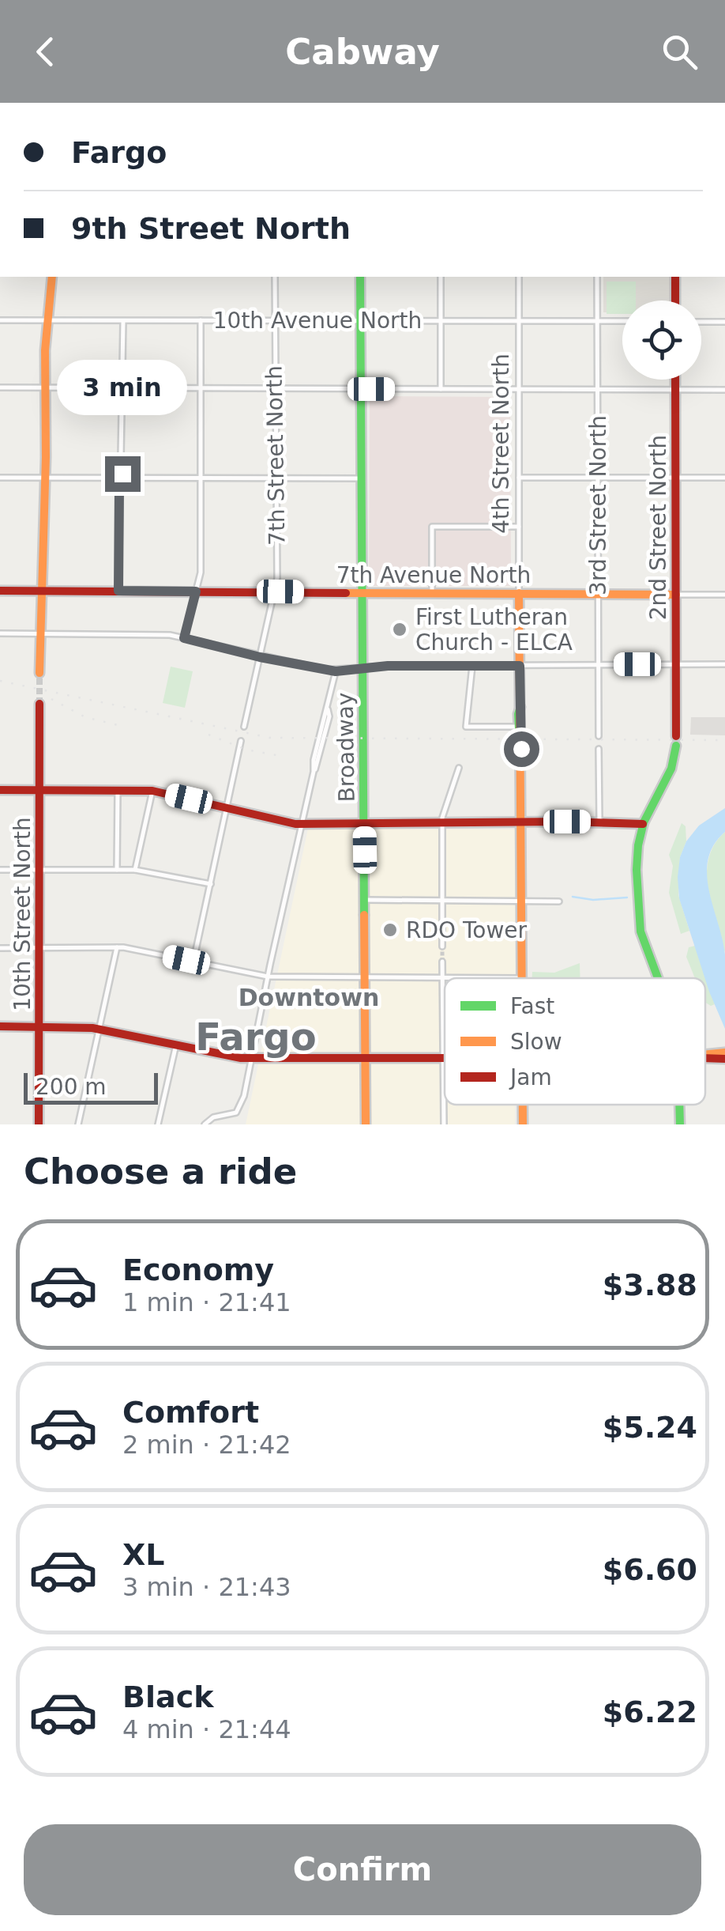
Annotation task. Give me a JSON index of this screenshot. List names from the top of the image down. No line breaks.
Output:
{"streets":{"street":["10th Avenue North","4th Street North","7th Street North","3rd Street North","2nd Street North","7th Avenue North","Broadway","10th Street North"]},"crossings":[["10th Avenue North","4th Street North"],["10th Avenue North","7th Street North"],["10th Avenue North","3rd Street North"],["10th Avenue North","Broadway"],["4th Street North","7th Avenue North"],["7th Street North","7th Avenue North"],["3rd Street North","7th Avenue North"],["2nd Street North","7th Avenue North"],["7th Avenue North","Broadway"]],"districts":["Downtown","Fargo"],"places":["First Lutheran Church - ELCA","RDO Tower"],"legend":["Fast","Slow","Jam"],"scale_bar":"200 m","page":{"header":"Cabway","banner":["Fargo","9th Street North"],"bubble":"3 min","scale":"200 m","heading":"Choose a ride","list":[{"name":"Economy","note":"1 min · 21:41","value":"$3.88"},{"name":"Comfort","note":"2 min · 21:42","value":"$5.24"},{"name":"XL","note":"3 min · 21:43","value":"$6.60"},{"name":"Black","note":"4 min · 21:44","value":"$6.22"}],"buttons":"Confirm"}}
